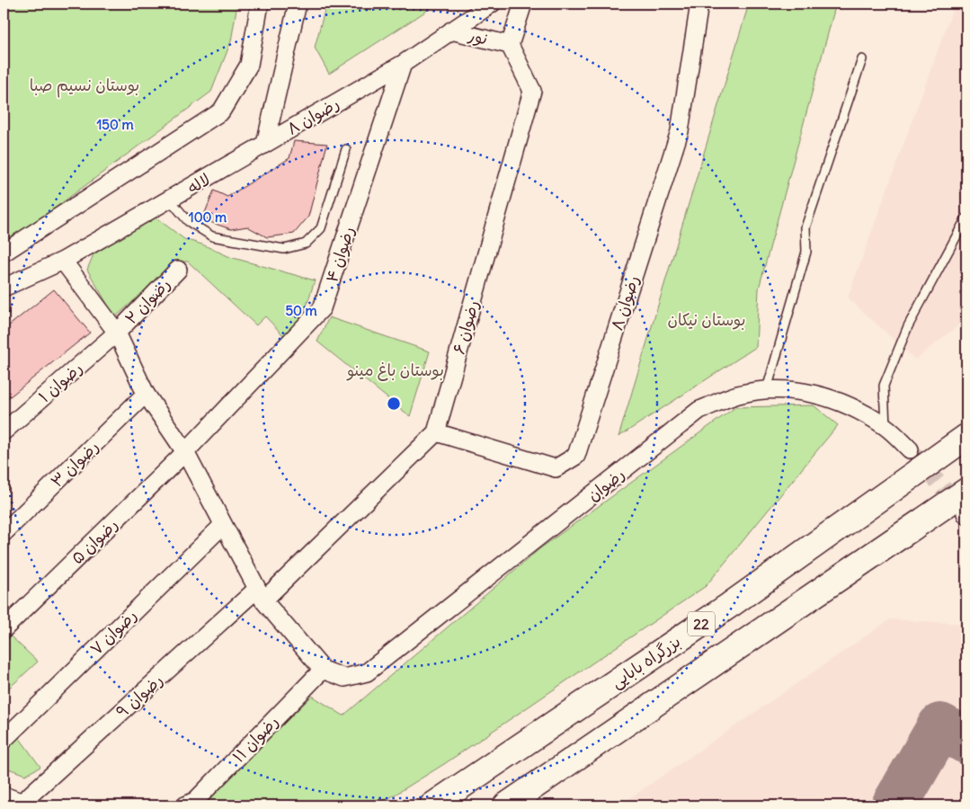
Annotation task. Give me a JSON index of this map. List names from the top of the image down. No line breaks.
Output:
{"streets":{"highway":["22","بزرگراه بابایی"],"street":["نور","رضوان ۸","لاله","رضوان ۴","رضوان ۲","رضوان ۶","رضوان ۱","رضوان ۳","رضوان","رضوان ۵","رضوان ۷","رضوان ۹","رضوان ۱۱"]},"crossings":[["نور","رضوان ۸"],["نور","رضوان ۶"],["رضوان ۸","لاله"],["رضوان ۸","رضوان ۴"],["رضوان ۸","رضوان ۶"],["رضوان ۴","رضوان ۵"],["رضوان ۲","رضوان ۱"],["رضوان","رضوان ۱۱"]],"parks":["بوستان نسیم صبا","بوستان نیکان","بوستان باغ مینو"],"rings":["150 m","100 m","50 m"]}
